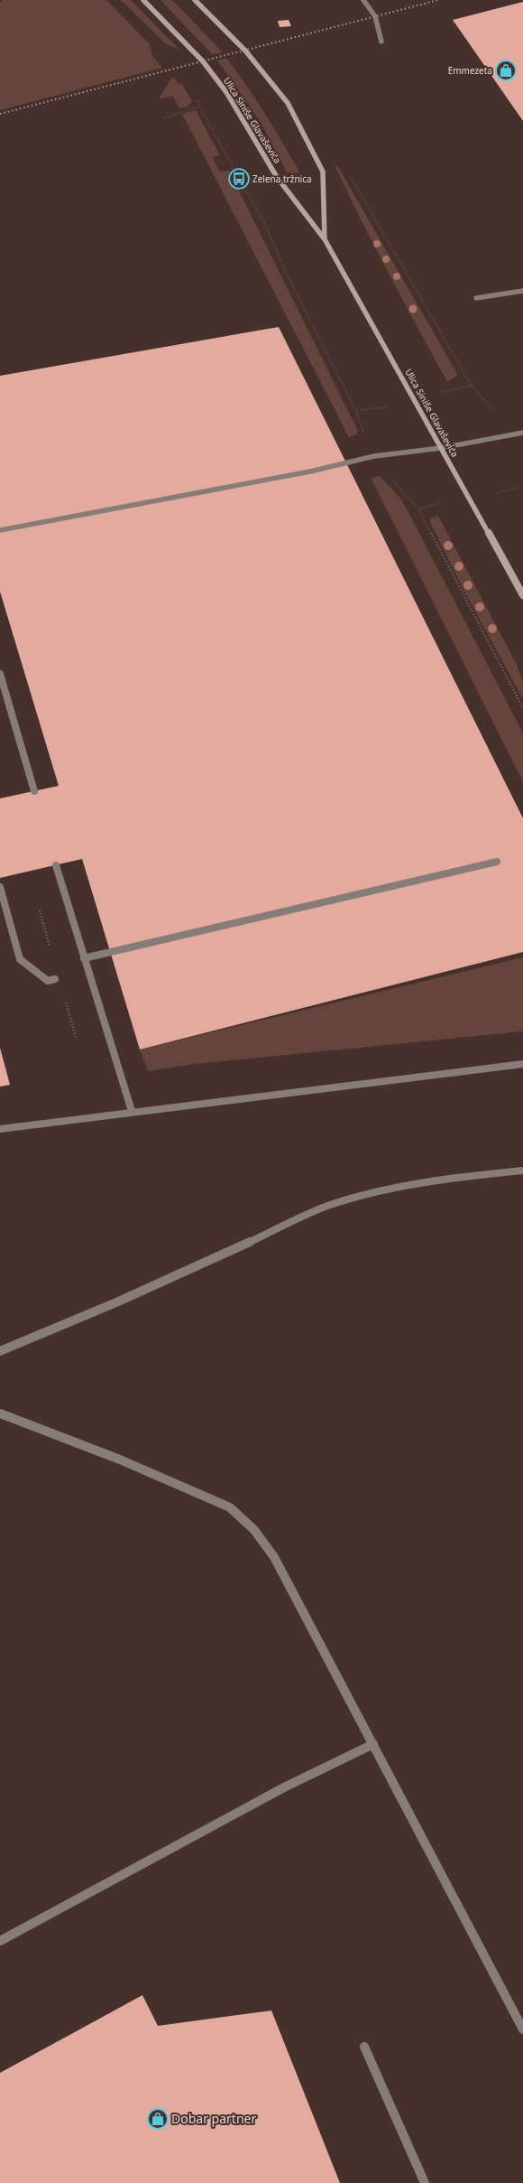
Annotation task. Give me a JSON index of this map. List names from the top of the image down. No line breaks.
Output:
{"streets":{"street":["Ulica Siniše Glavaševića"]},"places":{"shop":["Emmezeta","Dobar partner"],"bus stop":["Zelena tržnica"]}}
